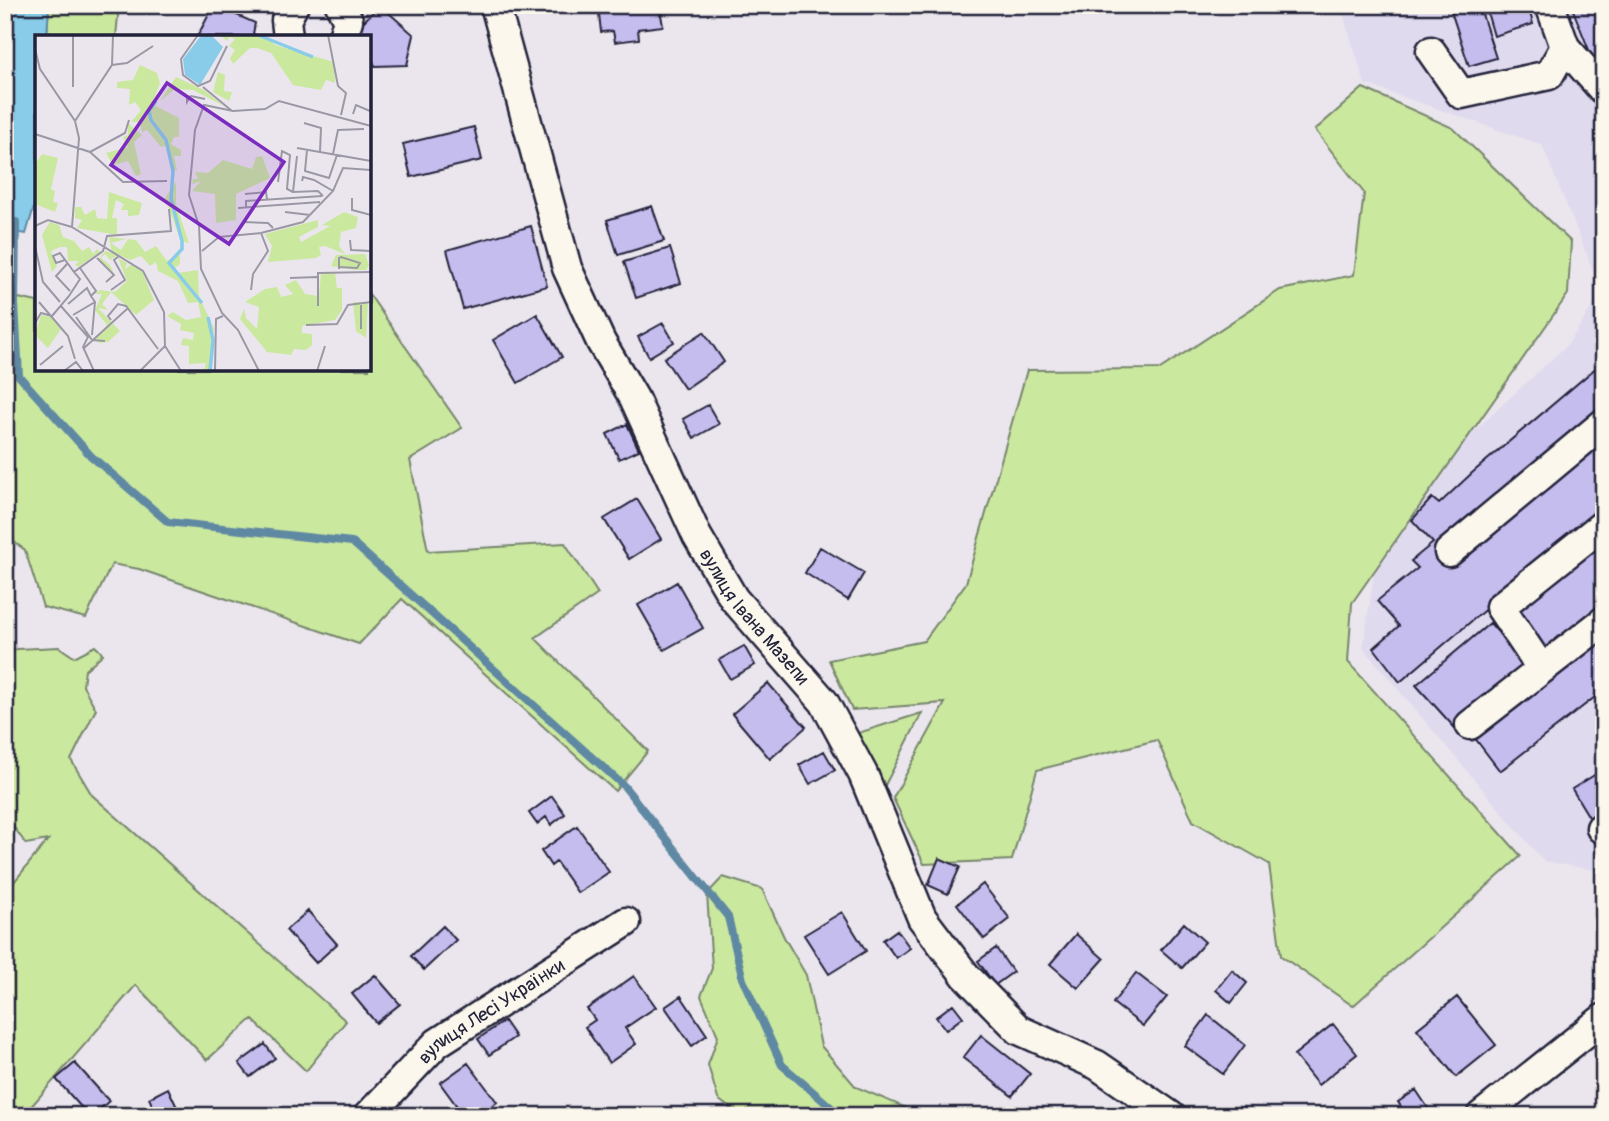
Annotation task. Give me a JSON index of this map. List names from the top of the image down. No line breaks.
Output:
{"streets":{"street":["вулиця Івана Мазепи","вулиця Лесі Українки"]}}
